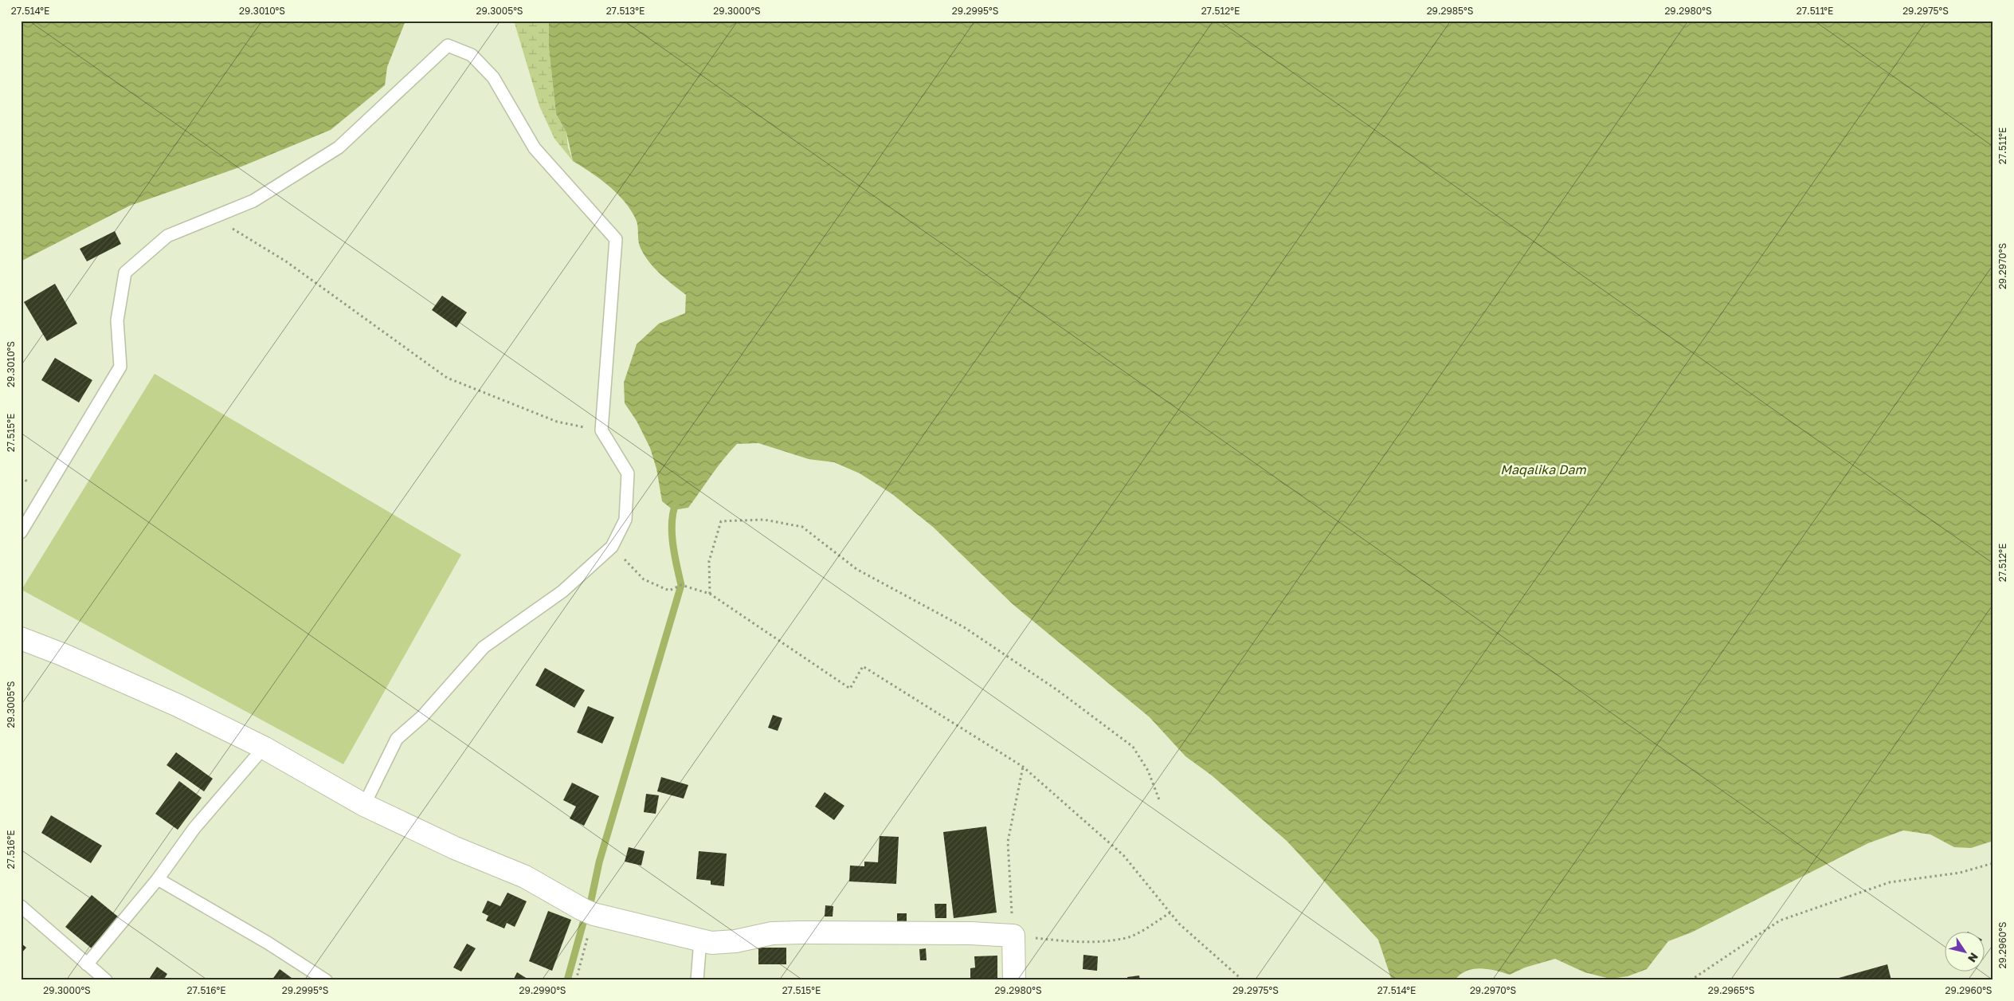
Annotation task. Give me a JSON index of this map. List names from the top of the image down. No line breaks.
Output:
{"water":["Maqalika Dam"],"north":"bottom right","coordinates":["27.514°E","29.3010°S","29.3005°S","27.513°E","29.3000°S","29.2995°S","27.512°E","29.2985°S","29.2980°S","27.511°E","29.2975°S","29.2970°S","27.515°E","27.516°E","29.2960°S","29.2990°S","29.2965°S"]}
